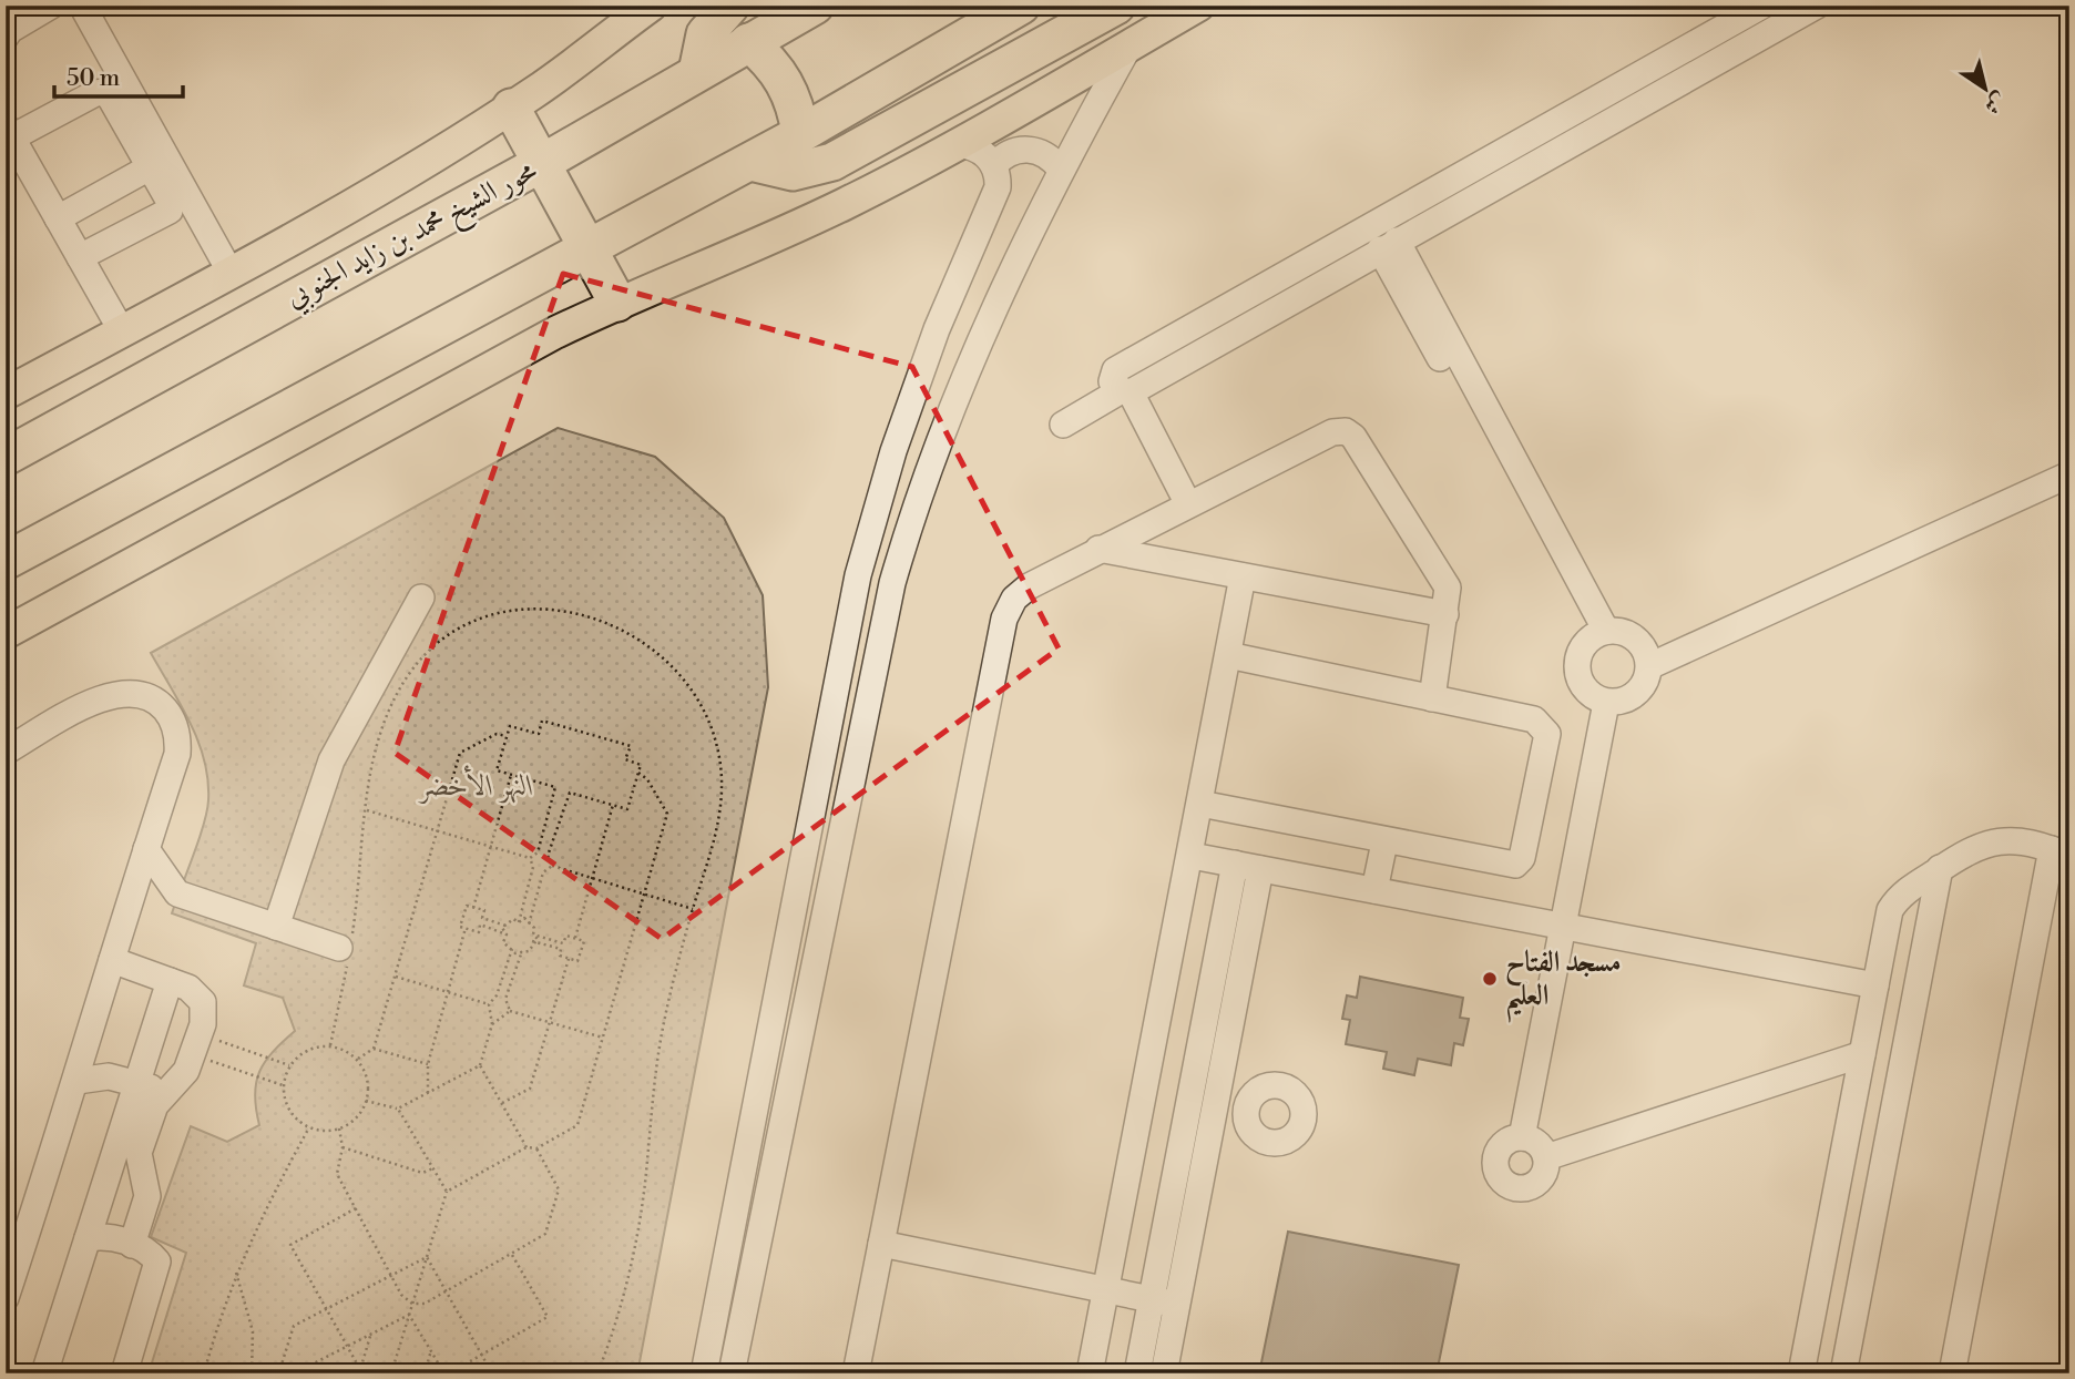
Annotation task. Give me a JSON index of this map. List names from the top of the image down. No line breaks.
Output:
{"streets":{"highway":["محور الشيخ محمد بن زايد الجنوبي"]},"parks":["النهر الأخضر"],"places":["مسجد الفتاح العليم"],"scale_bar":"50 m","north":"bottom right"}
